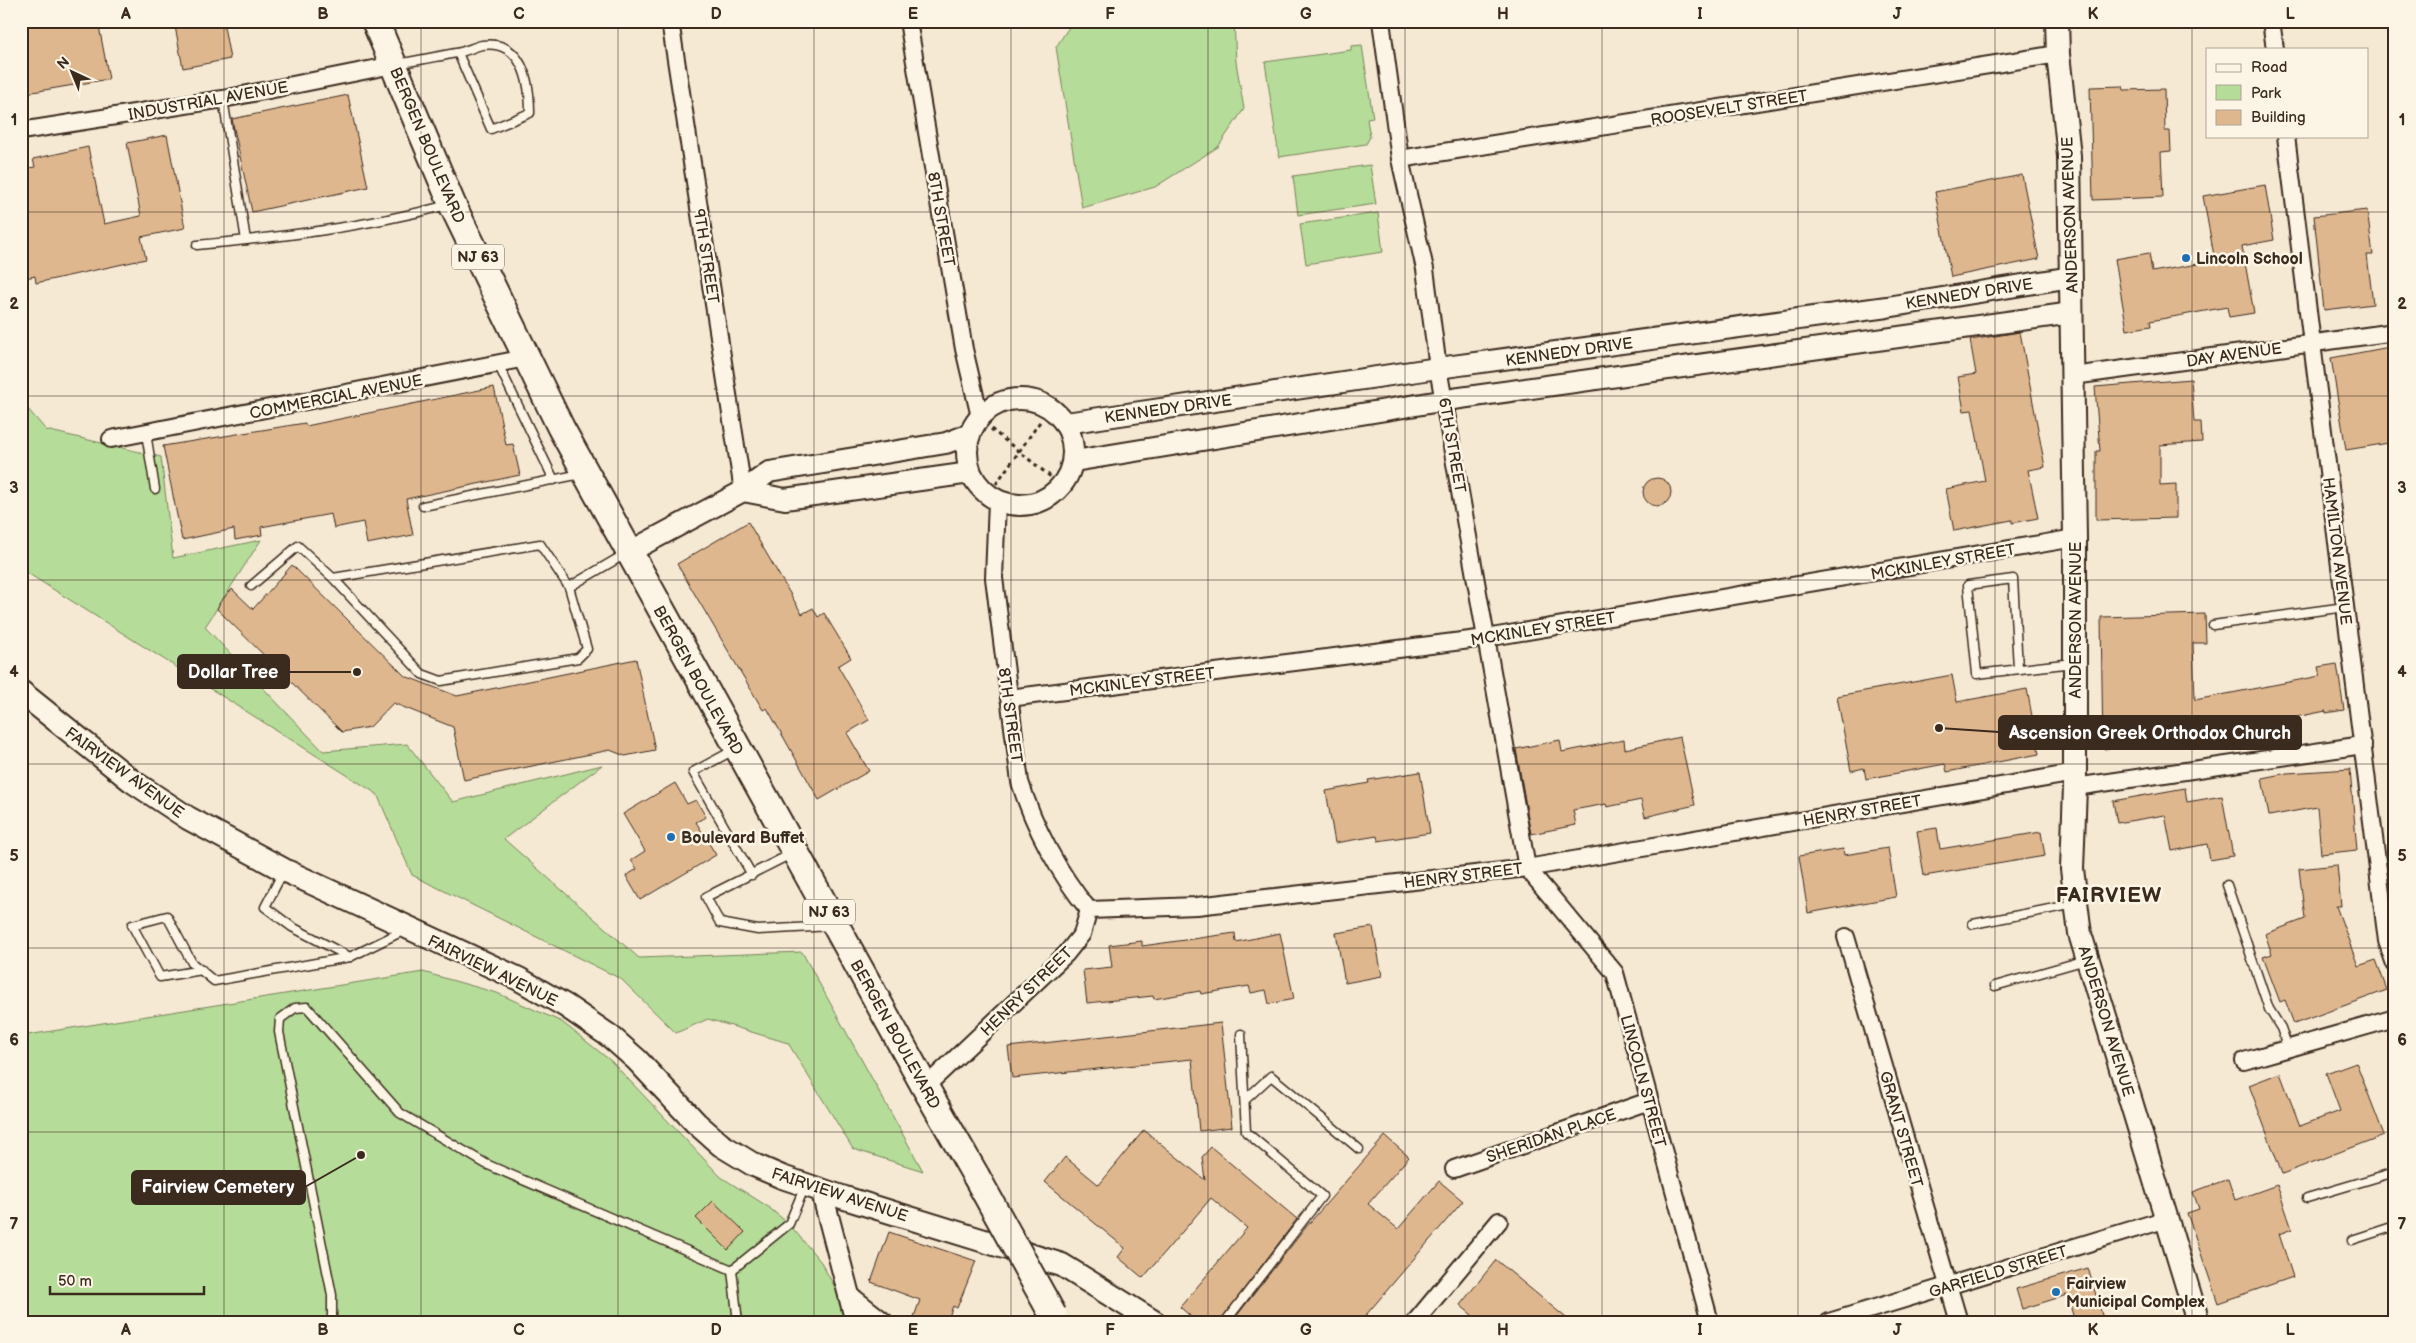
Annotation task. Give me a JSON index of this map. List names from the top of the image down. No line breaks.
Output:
{"streets":{"main road":["BERGEN BOULEVARD","ANDERSON AVENUE","NJ 63","FAIRVIEW AVENUE"],"street":["INDUSTRIAL AVENUE","ROOSEVELT STREET","8TH STREET","9TH STREET","KENNEDY DRIVE","DAY AVENUE","COMMERCIAL AVENUE","6TH STREET","HAMILTON AVENUE","MCKINLEY STREET","HENRY STREET","LINCOLN STREET","GRANT STREET","SHERIDAN PLACE","GARFIELD STREET"]},"crossings":[["INDUSTRIAL AVENUE","BERGEN BOULEVARD"],["ROOSEVELT STREET","ANDERSON AVENUE"],["ROOSEVELT STREET","6TH STREET"],["BERGEN BOULEVARD","COMMERCIAL AVENUE"],["BERGEN BOULEVARD","HENRY STREET"],["ANDERSON AVENUE","KENNEDY DRIVE"],["ANDERSON AVENUE","DAY AVENUE"],["ANDERSON AVENUE","MCKINLEY STREET"],["ANDERSON AVENUE","HENRY STREET"],["ANDERSON AVENUE","GARFIELD STREET"],["8TH STREET","MCKINLEY STREET"],["8TH STREET","HENRY STREET"],["KENNEDY DRIVE","6TH STREET"],["DAY AVENUE","HAMILTON AVENUE"],["6TH STREET","MCKINLEY STREET"],["6TH STREET","HENRY STREET"],["6TH STREET","LINCOLN STREET"],["HAMILTON AVENUE","HENRY STREET"],["HENRY STREET","LINCOLN STREET"],["LINCOLN STREET","SHERIDAN PLACE"],["GRANT STREET","GARFIELD STREET"]],"districts":["FAIRVIEW"],"places":["Lincoln School","Dollar Tree","Ascension Greek Orthodox Church","Boulevard Buffet","Fairview Cemetery","Fairview Municipal Complex"],"legend":["Road","Park","Building"],"scale_bar":"50 m","north":"top left","grid":{"columns":["A","B","C","D","E","F","G","H","I","J","K","L"],"rows":["1","2","3","4","5","6","7"]}}
